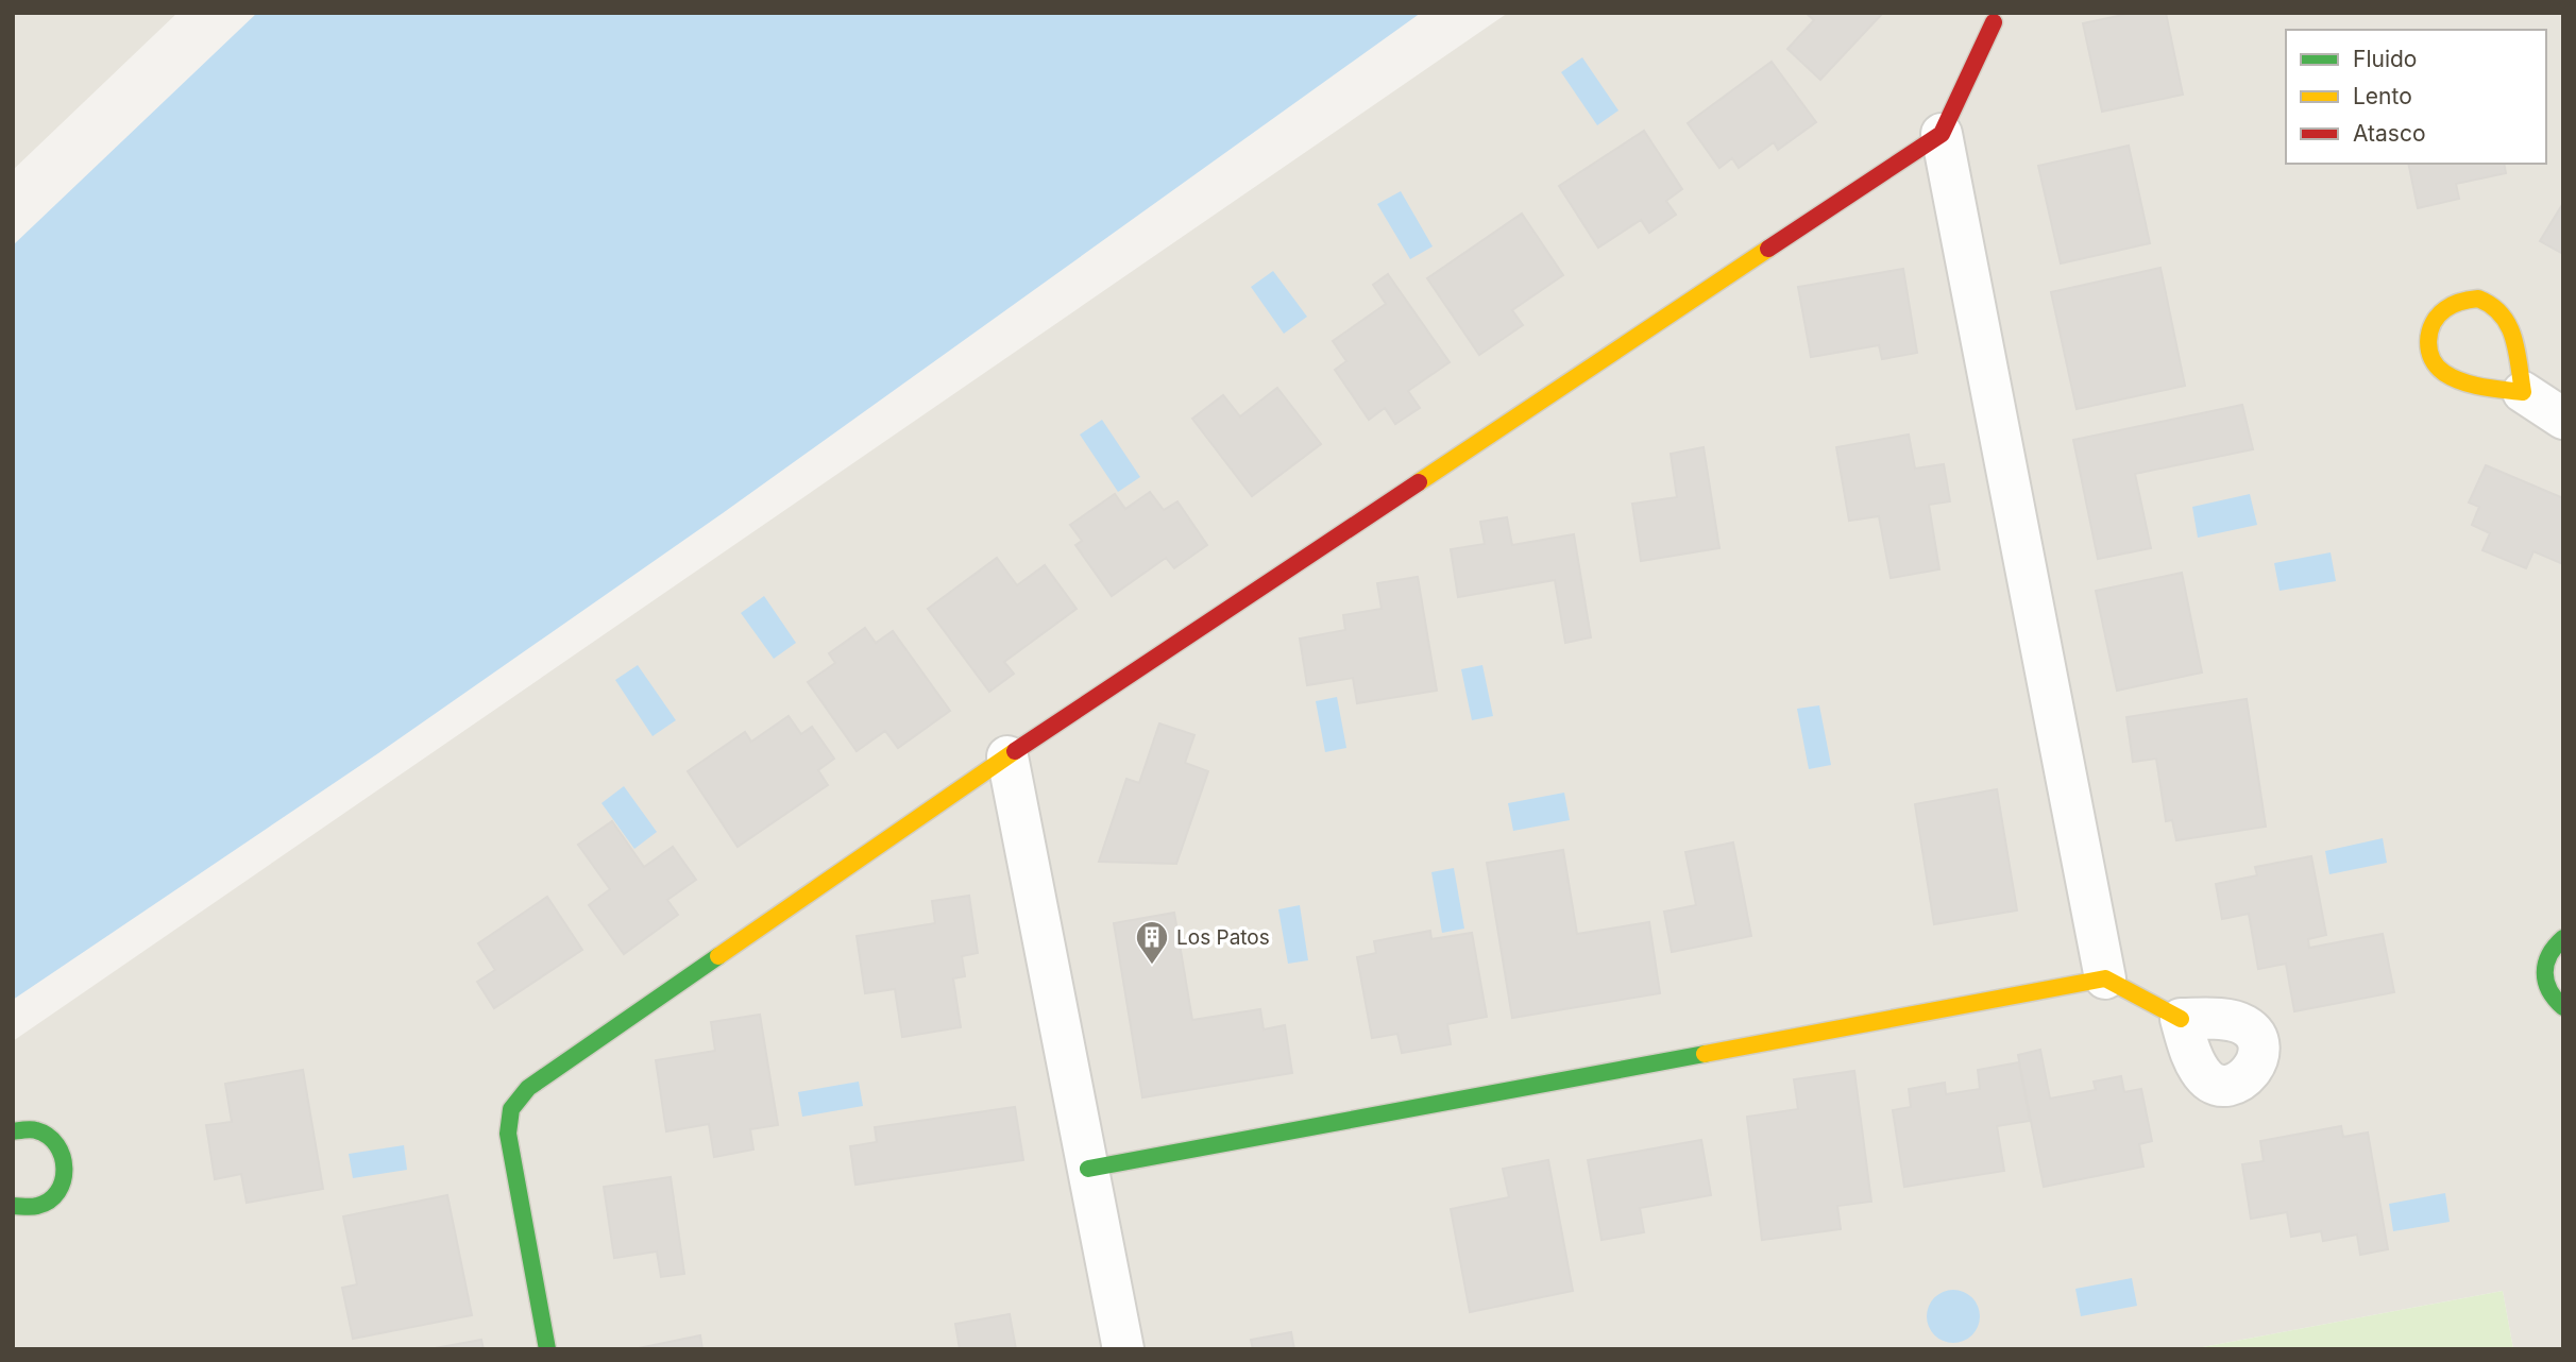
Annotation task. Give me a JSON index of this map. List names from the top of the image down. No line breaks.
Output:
{"places":{"building":["Los Patos"]},"legend":["Fluido","Lento","Atasco"]}
